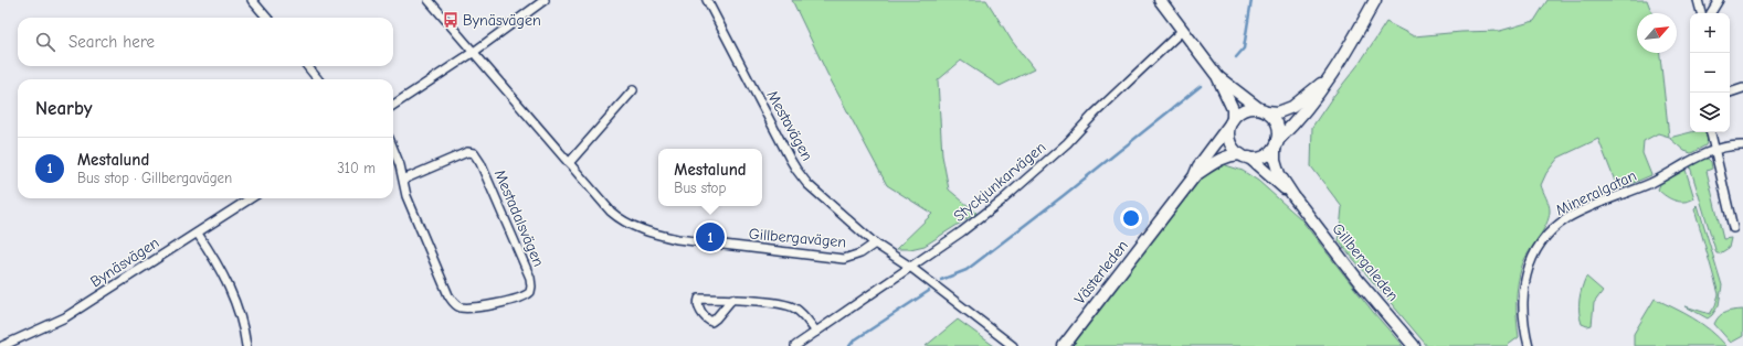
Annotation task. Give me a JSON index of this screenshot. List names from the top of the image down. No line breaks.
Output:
{"streets":{"main road":["Gillbergaleden","Västerleden"],"street":["Mestavägen","Styckjunkarvägen","Mineralgatan","Mestadalsvägen","Gillbergavägen","Bynäsvägen"]},"crossings":[["Mestavägen","Gillbergavägen"],["Gillbergaleden","Västerleden"]],"places":{"bus stop":["Bynäsvägen"]},"north":"top right","page":{"map_buttons":["+","−"],"search":"Search here","heading":"Nearby","list":[{"mark":"1","name":"Mestalund","note":"Bus stop · Gillbergavägen","value":"310 m"}],"popup":["Mestalund","Bus stop"],"pins":"1"}}
